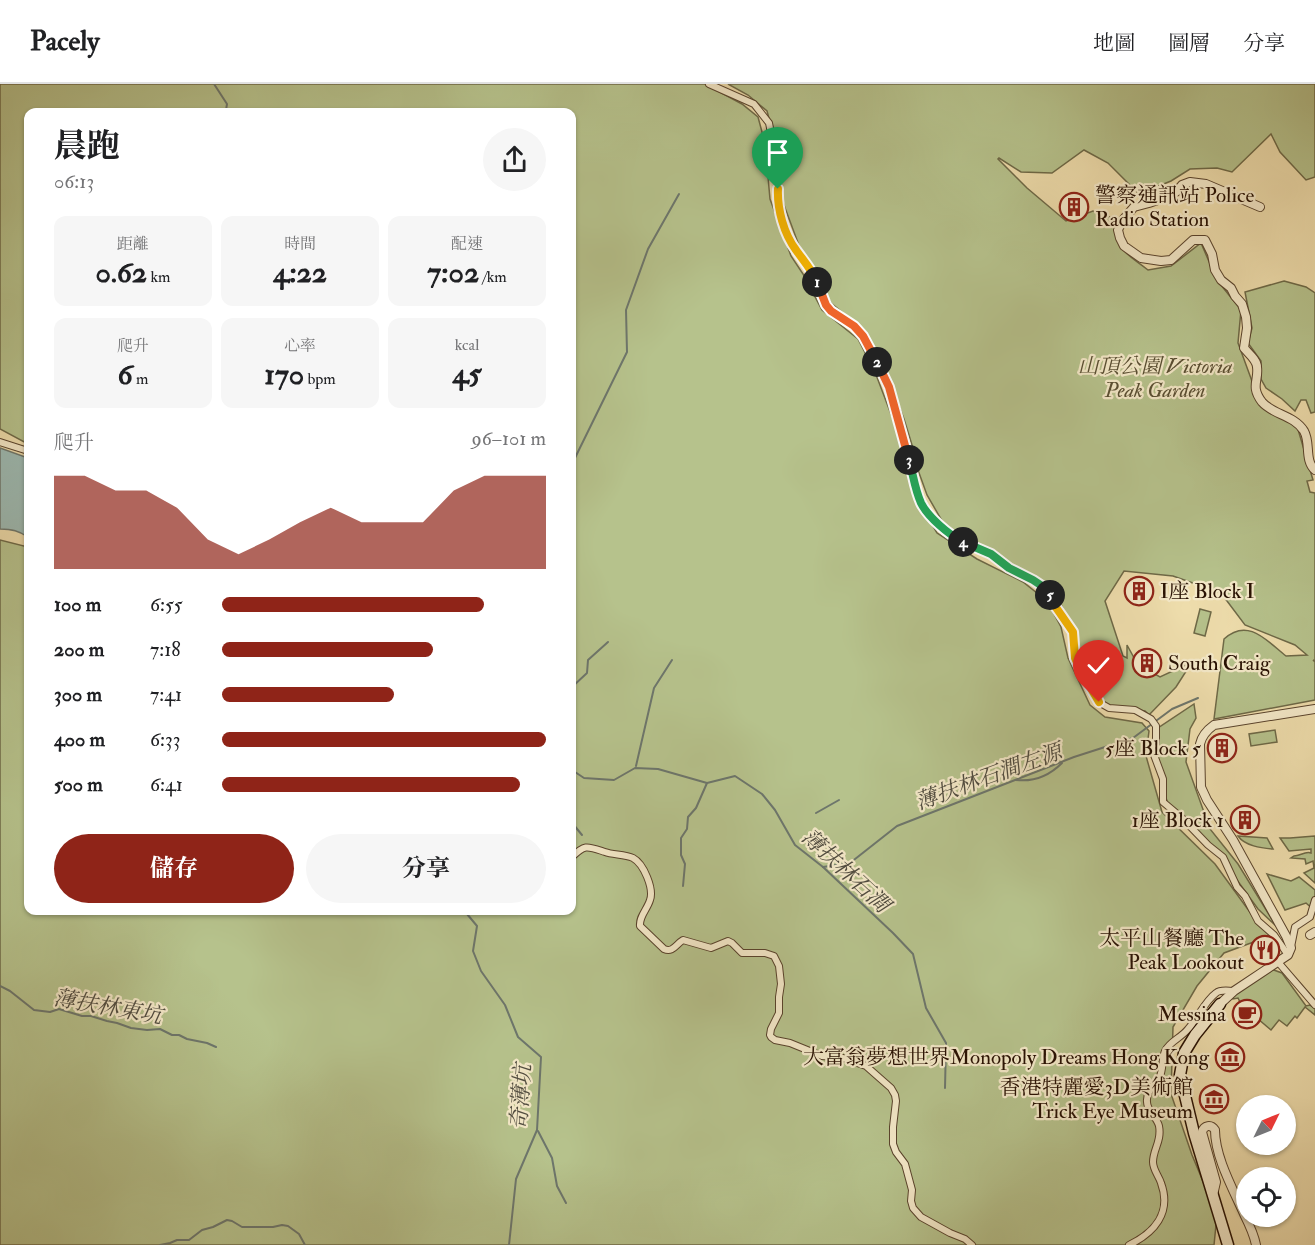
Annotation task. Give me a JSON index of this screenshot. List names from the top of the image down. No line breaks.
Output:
{"water":["薄扶林石澗左源","薄扶林石澗","薄扶林東坑","奇薄坑"],"parks":["山頂公園 Victoria Peak Garden"],"places":{"building":["警察通訊站 Police Radio Station","I座 Block I","South Craig","5座 Block 5","1座 Block 1"],"restaurant":["太平山餐廳 The Peak Lookout"],"cafe":["Messina"],"museum":["大富翁夢想世界Monopoly Dreams Hong Kong","香港特麗愛3D美術館 Trick Eye Museum"]},"north":"top right","page":{"header":"Pacely","nav":["地圖","圖層","分享"],"heading":["晨跑","06:13"],"stats":[["距離","0.62 km"],["時間","4:22"],["配速","7:02 /km"],["爬升","6 m"],["心率","170 bpm"],["kcal","45"]],"pins":["1","2","3","4","5"],"chart":["爬升","96–101 m"],"list":[{"name":"100 m","note":"6:55"},{"name":"200 m","note":"7:18"},{"name":"300 m","note":"7:41"},{"name":"400 m","note":"6:33"},{"name":"500 m","note":"6:41"}],"buttons":["儲存","分享"]}}
